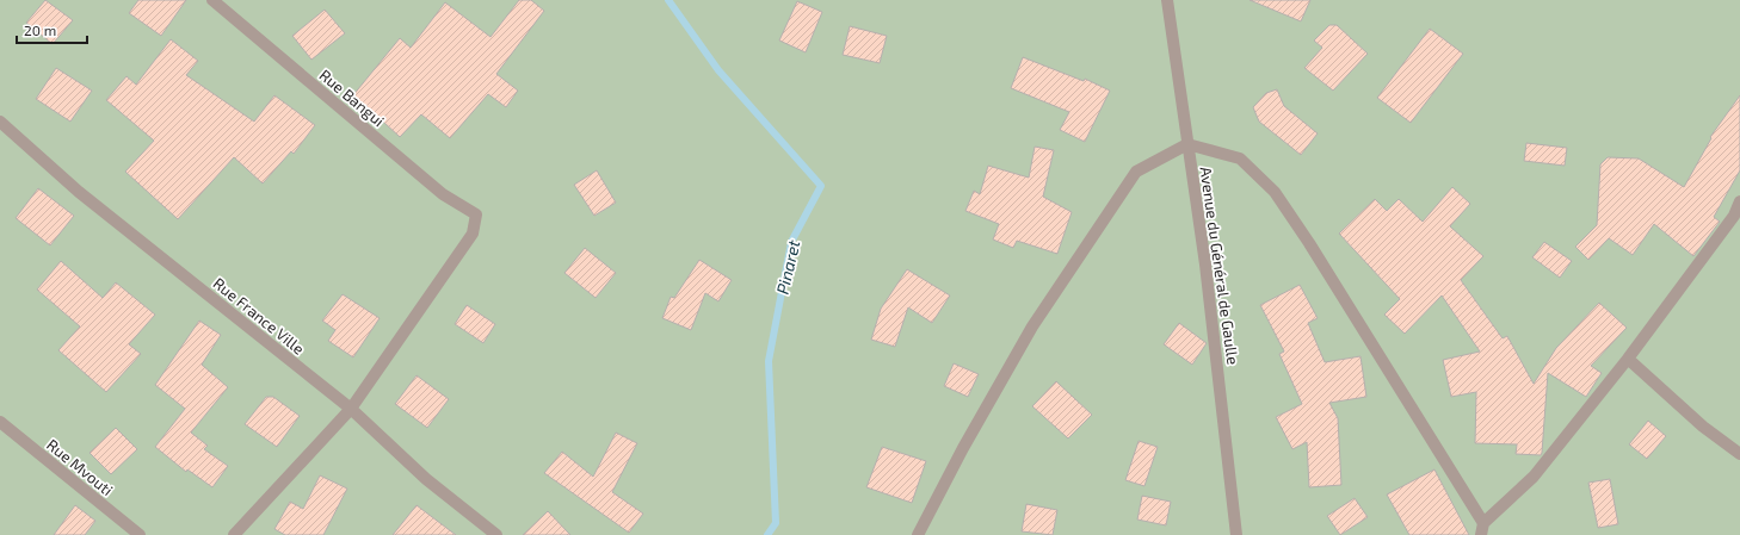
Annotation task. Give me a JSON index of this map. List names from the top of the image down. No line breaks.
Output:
{"streets":{"street":["Rue Bangui","Avenue du Général de Gaulle","Rue France Ville","Rue Mvouti"]},"crossings":[["Rue Bangui","Rue France Ville"]],"water":["Pinaret"],"scale_bar":"20 m"}
